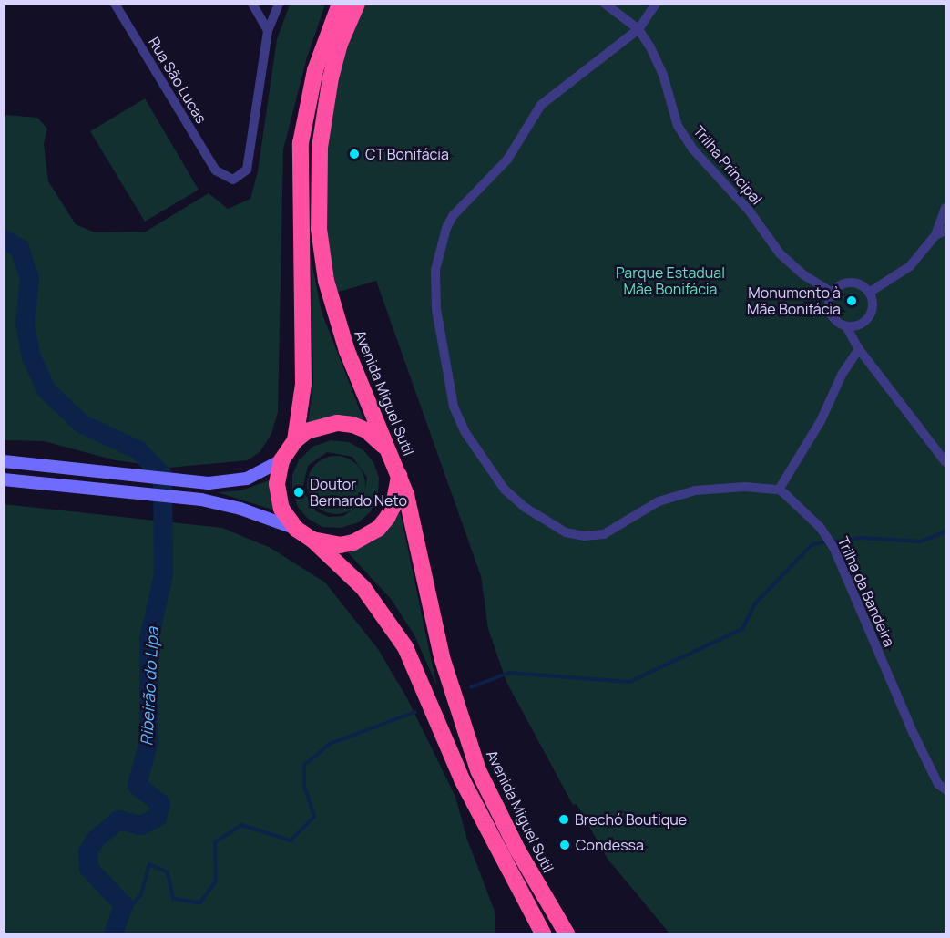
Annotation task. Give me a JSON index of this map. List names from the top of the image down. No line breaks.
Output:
{"streets":{"highway":["Avenida Miguel Sutil"],"street":["Rua São Lucas","Trilha Principal","Trilha da Bandeira"]},"water":["Ribeirão do Lipa"],"parks":["Parque Estadual Mãe Bonifácia"],"places":["CT Bonifácia","Monumento à Mãe Bonifácia","Doutor Bernardo Neto","Brechó Boutique","Condessa"]}
